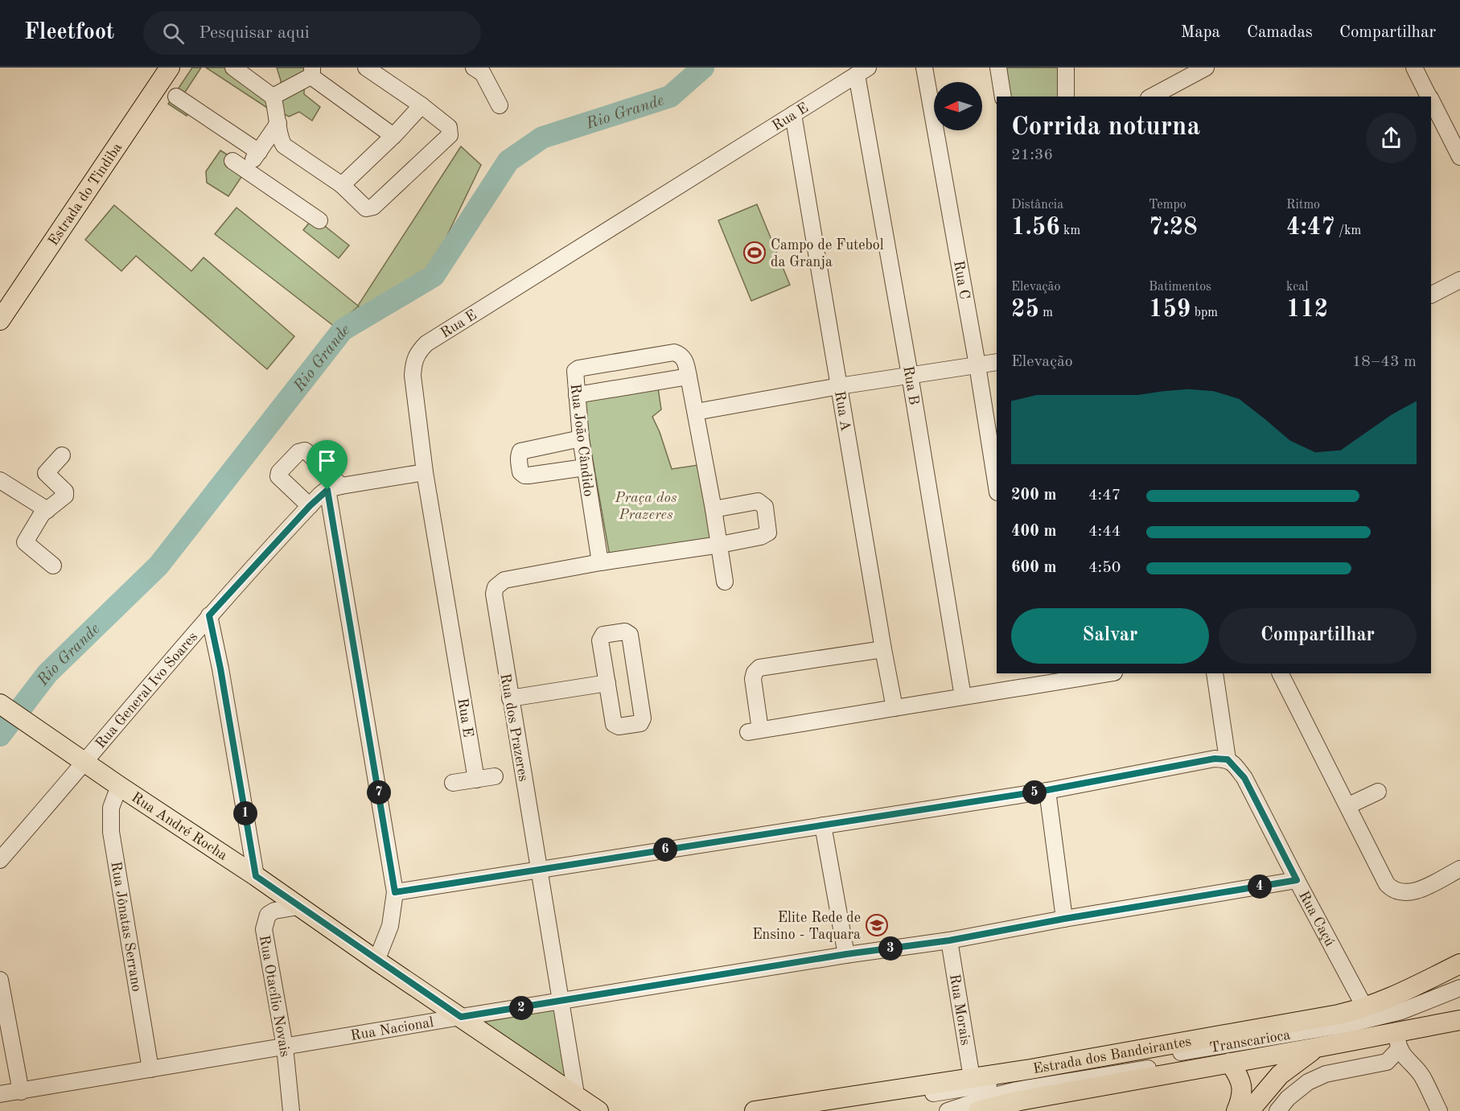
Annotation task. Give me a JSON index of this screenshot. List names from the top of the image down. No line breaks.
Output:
{"streets":{"main road":["Estrada do Tindiba","Rua André Rocha","Estrada dos Bandeirantes"],"street":["Rua E","Rua C","Rua B","Rua A","Rua João Cândido","Rua General Ivo Soares","Rua dos Prazeres","Rua Caçú","Rua Jônatas Serrano","Rua Otacílio Novais","Rua Morais","Rua Nacional","Transcarioca"]},"crossings":[["Rua E","Rua B"],["Rua E","Rua A"],["Rua João Cândido","Rua dos Prazeres"],["Rua General Ivo Soares","Rua André Rocha"],["Rua dos Prazeres","Rua André Rocha"],["Rua dos Prazeres","Rua Nacional"],["Rua André Rocha","Rua Jônatas Serrano"],["Rua André Rocha","Rua Otacílio Novais"],["Rua André Rocha","Rua Nacional"],["Rua Caçú","Rua Nacional"],["Rua Caçú","Estrada dos Bandeirantes"],["Rua Jônatas Serrano","Rua Nacional"],["Rua Otacílio Novais","Rua Nacional"],["Rua Morais","Rua Nacional"],["Rua Morais","Estrada dos Bandeirantes"]],"water":["Rio Grande"],"parks":["Praça dos Prazeres"],"places":{"sports":["Campo de Futebol da Granja"],"school or university":["Elite Rede de Ensino - Taquara"]},"north":"left","page":{"header":"Fleetfoot","search":"Pesquisar aqui","nav":["Mapa","Camadas","Compartilhar"],"heading":["Corrida noturna","21:36"],"stats":[["Distância","1.56 km"],["Tempo","7:28"],["Ritmo","4:47 /km"],["Elevação","25 m"],["Batimentos","159 bpm"],["kcal","112"]],"chart":["Elevação","18–43 m"],"list":[{"name":"200 m","note":"4:47"},{"name":"400 m","note":"4:44"},{"name":"600 m","note":"4:50"}],"buttons":["Salvar","Compartilhar"],"pins":["5","7","1","6","4","3","2"]}}
